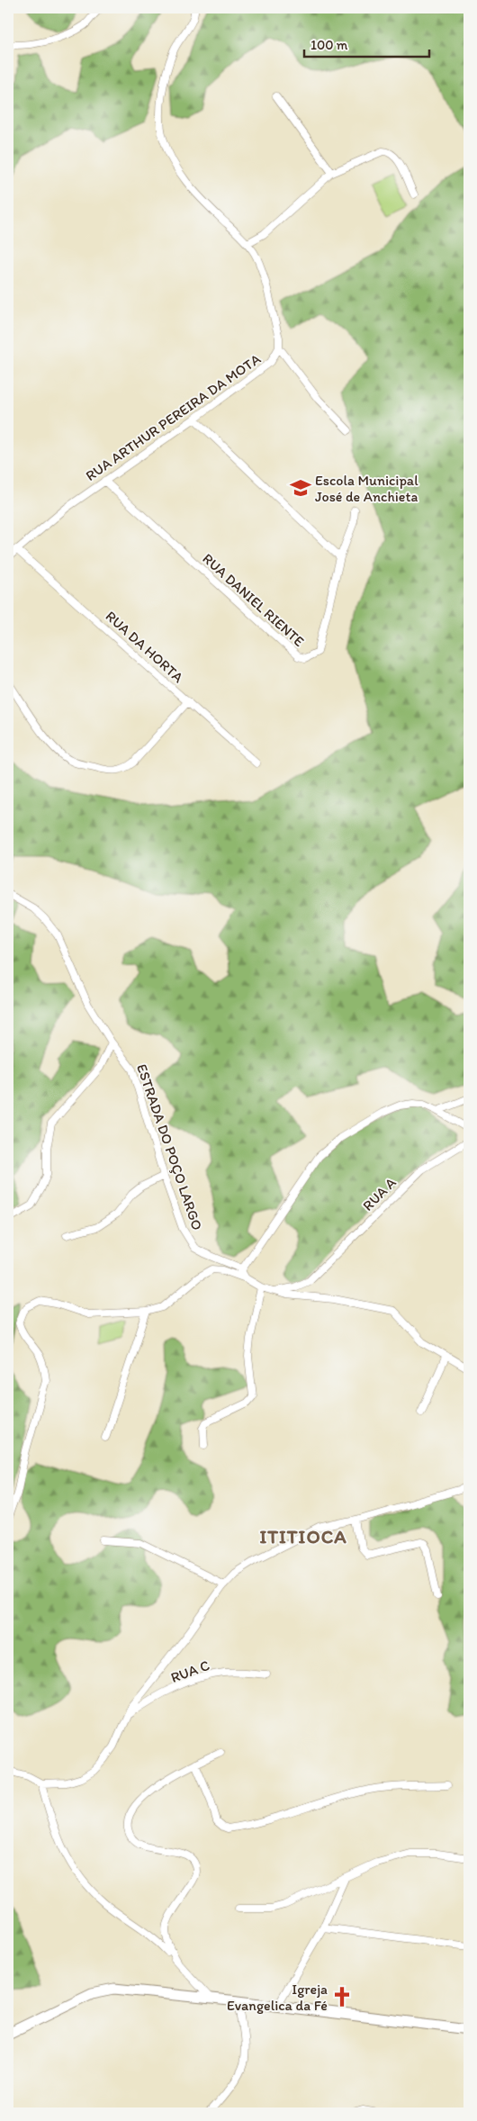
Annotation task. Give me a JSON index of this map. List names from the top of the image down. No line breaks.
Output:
{"streets":{"street":["RUA ARTHUR PEREIRA DA MOTA","RUA DANIEL RIENTE","RUA DA HORTA","ESTRADA DO POÇO LARGO","RUA A","RUA C"]},"crossings":[["RUA ARTHUR PEREIRA DA MOTA","RUA DANIEL RIENTE"],["RUA ARTHUR PEREIRA DA MOTA","RUA DA HORTA"]],"districts":["ITITIOCA"],"places":{"school or university":["Escola Municipal José de Anchieta"],"church":["Igreja Evangelica da Fé"]},"scale_bar":"100 m"}
